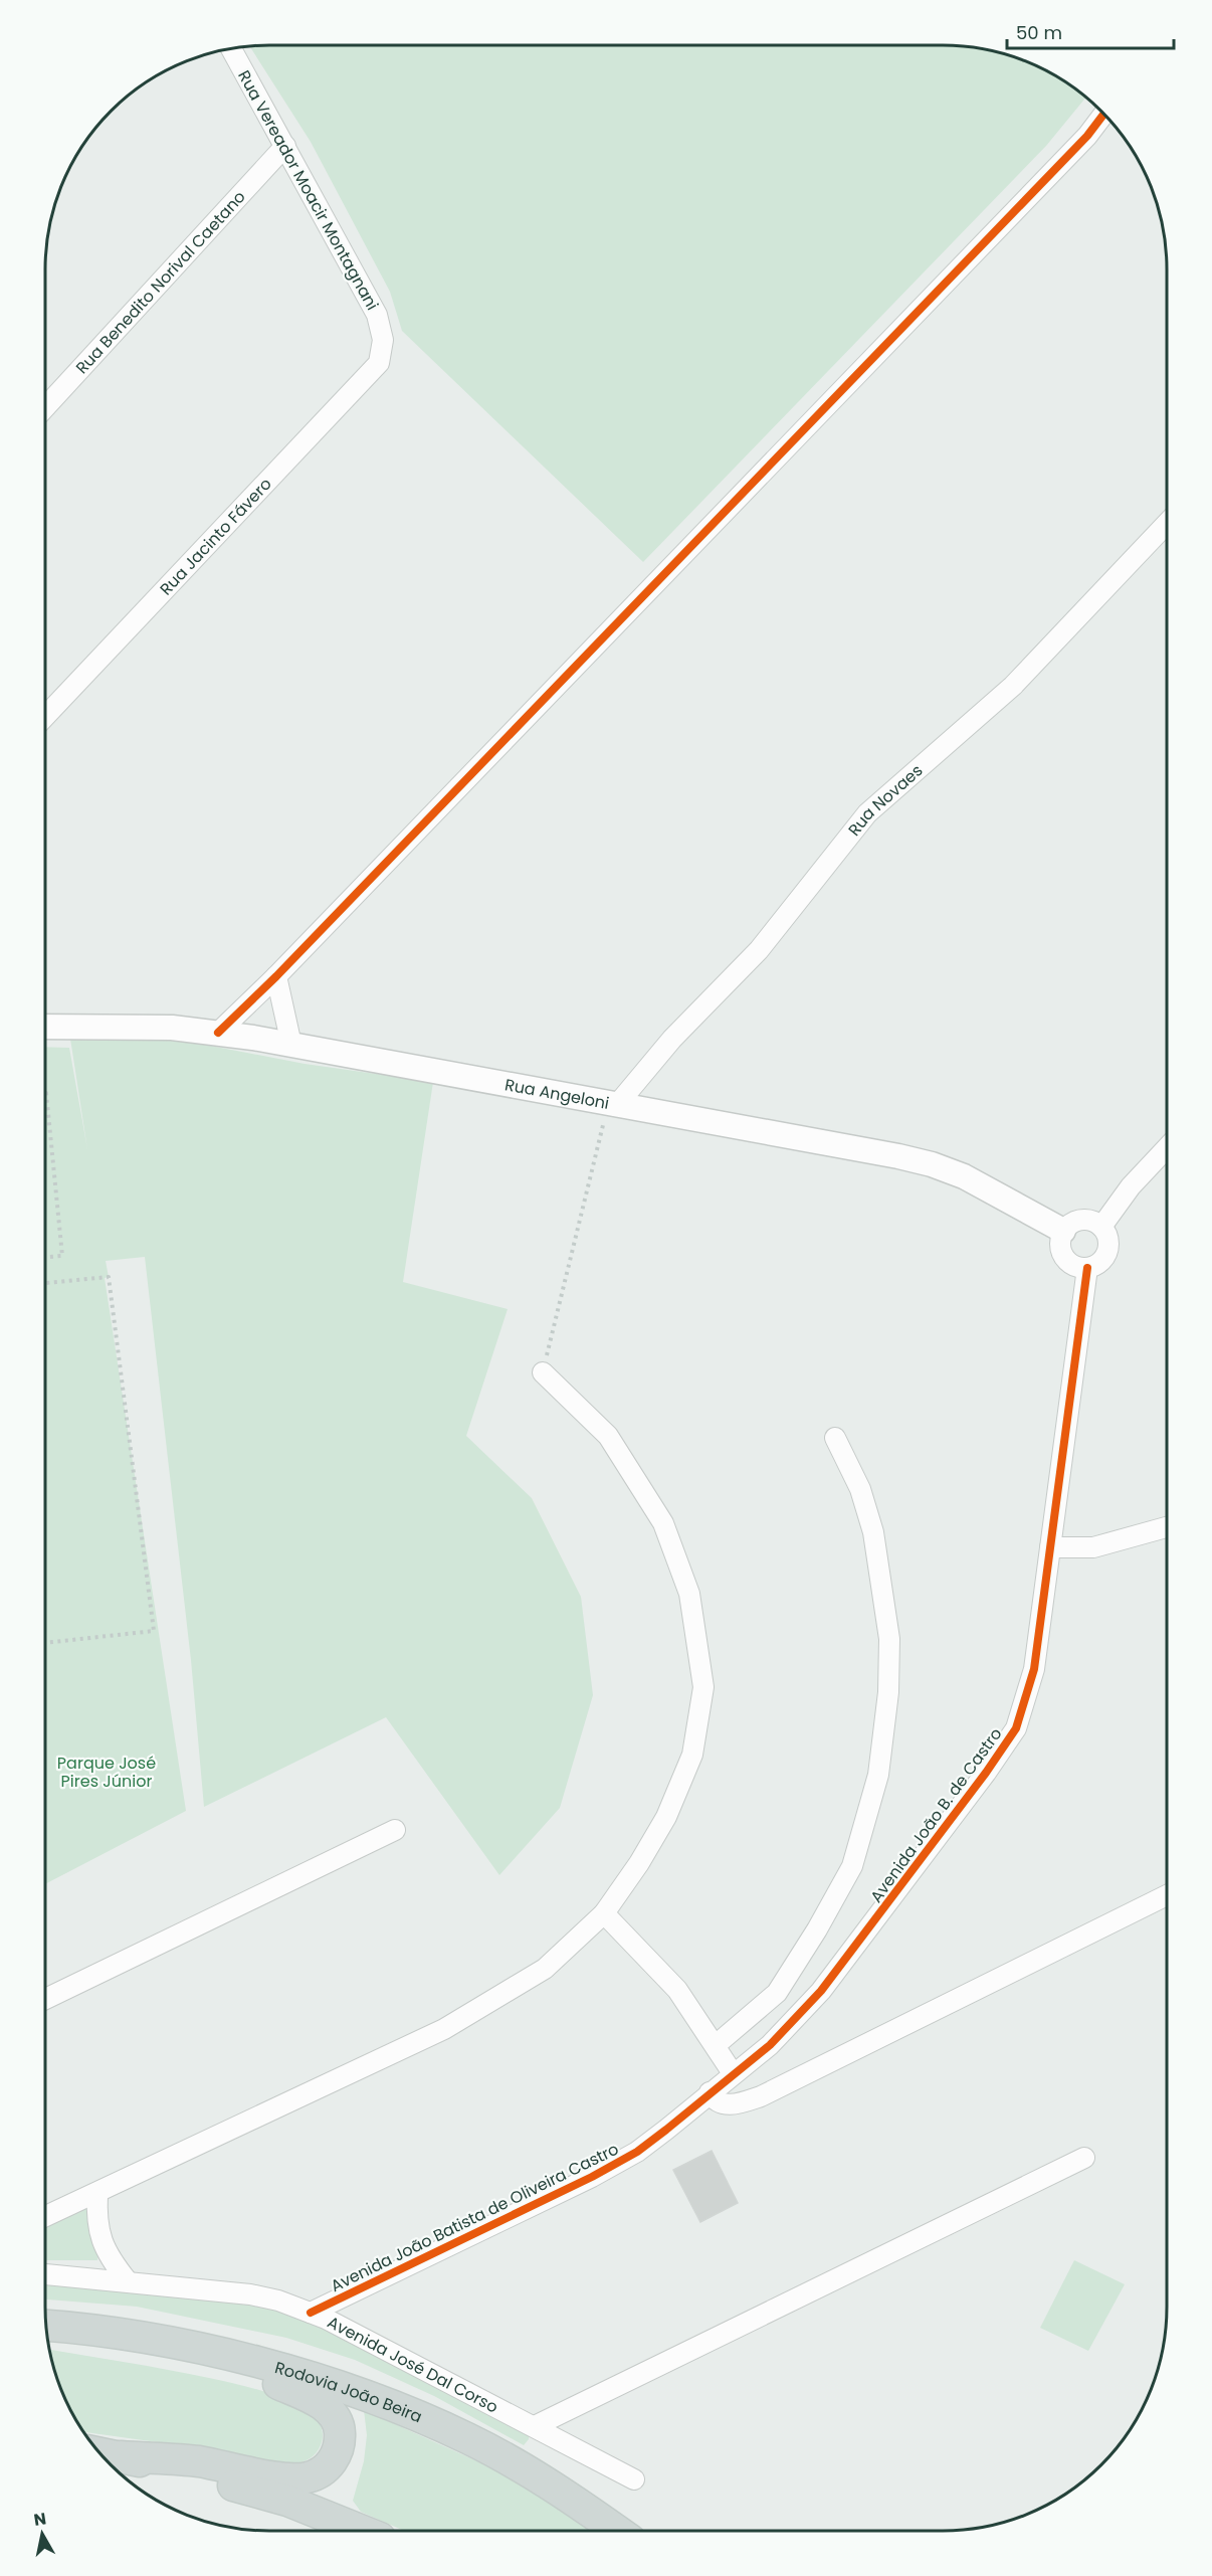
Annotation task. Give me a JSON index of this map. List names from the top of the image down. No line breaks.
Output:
{"streets":{"main road":["Rodovia João Beira"],"street":["Rua Vereador Moacir Montagnani","Rua Benedito Norival Caetano","Rua Jacinto Fávero","Rua Novaes","Rua Angeloni","Avenida João B. de Castro","Avenida João Batista de Oliveira Castro","Avenida José Dal Corso"]},"crossings":[["Rua Vereador Moacir Montagnani","Rua Benedito Norival Caetano"],["Rua Vereador Moacir Montagnani","Rua Jacinto Fávero"],["Rua Novaes","Rua Angeloni"],["Rua Angeloni","Avenida João B. de Castro"],["Avenida João B. de Castro","Avenida João Batista de Oliveira Castro"],["Avenida João Batista de Oliveira Castro","Avenida José Dal Corso"]],"parks":["Parque José Pires Júnior"],"scale_bar":"50 m","north":"top"}
